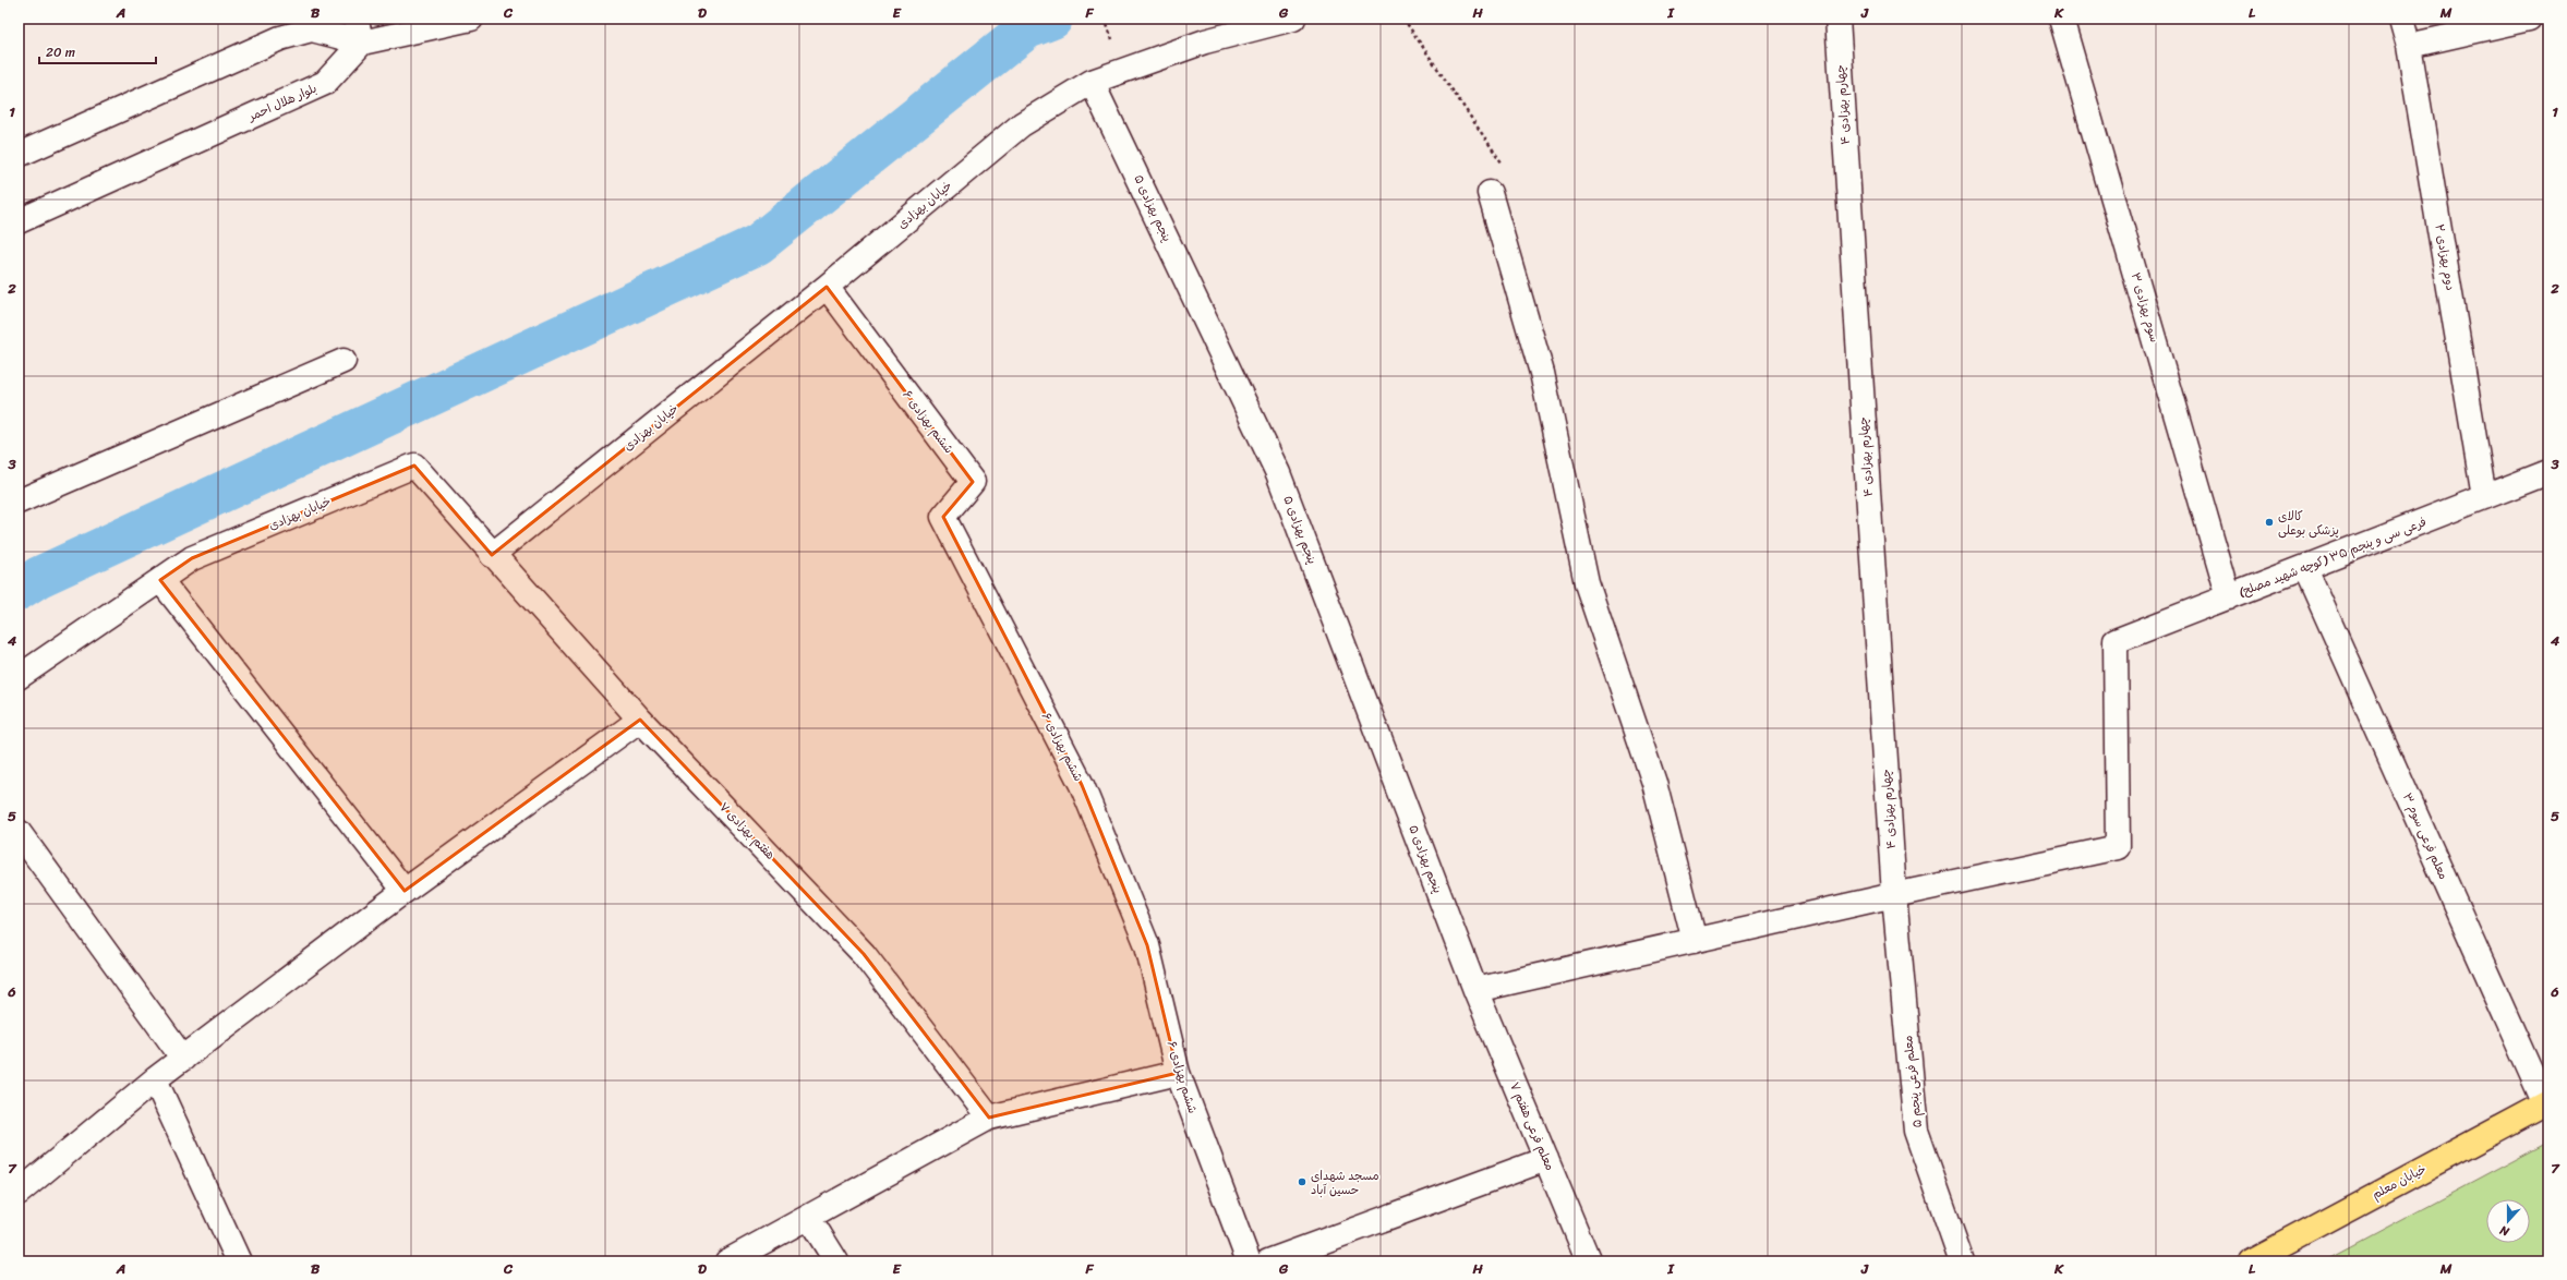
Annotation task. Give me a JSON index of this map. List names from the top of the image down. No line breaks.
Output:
{"streets":{"main road":["خیابان معلم"],"street":["بلوار هلال احمر","چهارم بهزادی ۴","خیابان بهزادی","پنجم بهزادی ۵","دوم بهزادی ۲","سوم بهزادی ۳","ششم بهزادی ۶","فرعی سی و پنجم ۳۵ (کوچه شهید مصلح)","هفتم بهزادی ۷","معلم فرعی سوم ۳","معلم فرعی پنجم ۵","معلم فرعی هفتم ۷"]},"crossings":[["چهارم بهزادی ۴","فرعی سی و پنجم ۳۵ (کوچه شهید مصلح)"],["چهارم بهزادی ۴","معلم فرعی پنجم ۵"],["خیابان بهزادی","پنجم بهزادی ۵"],["خیابان بهزادی","ششم بهزادی ۶"],["خیابان بهزادی","هفتم بهزادی ۷"],["پنجم بهزادی ۵","معلم فرعی هفتم ۷"],["دوم بهزادی ۲","فرعی سی و پنجم ۳۵ (کوچه شهید مصلح)"],["سوم بهزادی ۳","فرعی سی و پنجم ۳۵ (کوچه شهید مصلح)"],["فرعی سی و پنجم ۳۵ (کوچه شهید مصلح)","معلم فرعی سوم ۳"],["فرعی سی و پنجم ۳۵ (کوچه شهید مصلح)","معلم فرعی پنجم ۵"],["معلم فرعی سوم ۳","خیابان معلم"]],"places":["کالای پزشکی بوعلی","مسجد شهدای حسین آباد"],"scale_bar":"20 m","north":"bottom","grid":{"columns":["A","B","C","D","E","F","G","H","I","J","K","L","M"],"rows":["1","2","3","4","5","6","7"]}}
